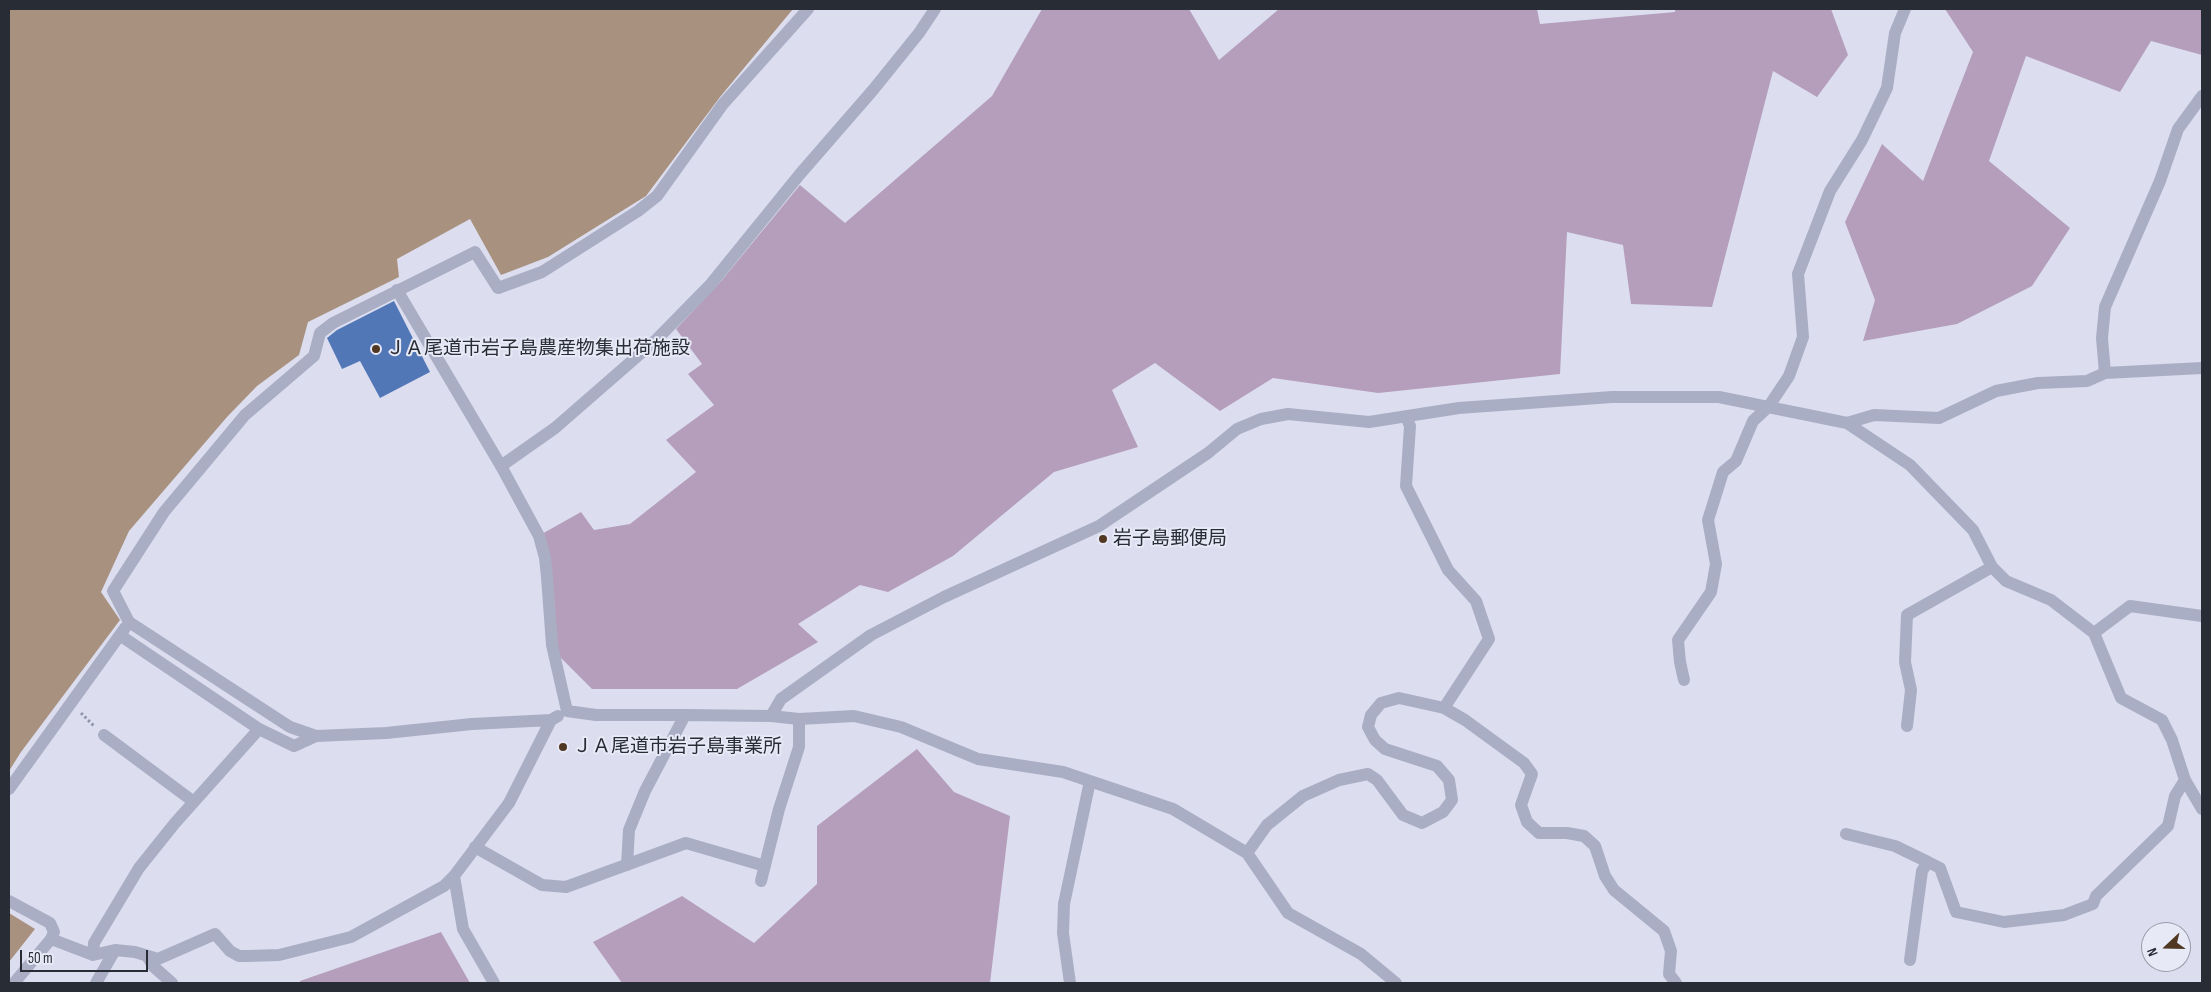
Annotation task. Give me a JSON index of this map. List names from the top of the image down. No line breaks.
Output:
{"places":["ＪＡ尾道市岩子島農産物集出荷施設","岩子島郵便局","ＪＡ尾道市岩子島事業所"],"scale_bar":"50 m","north":"left"}
